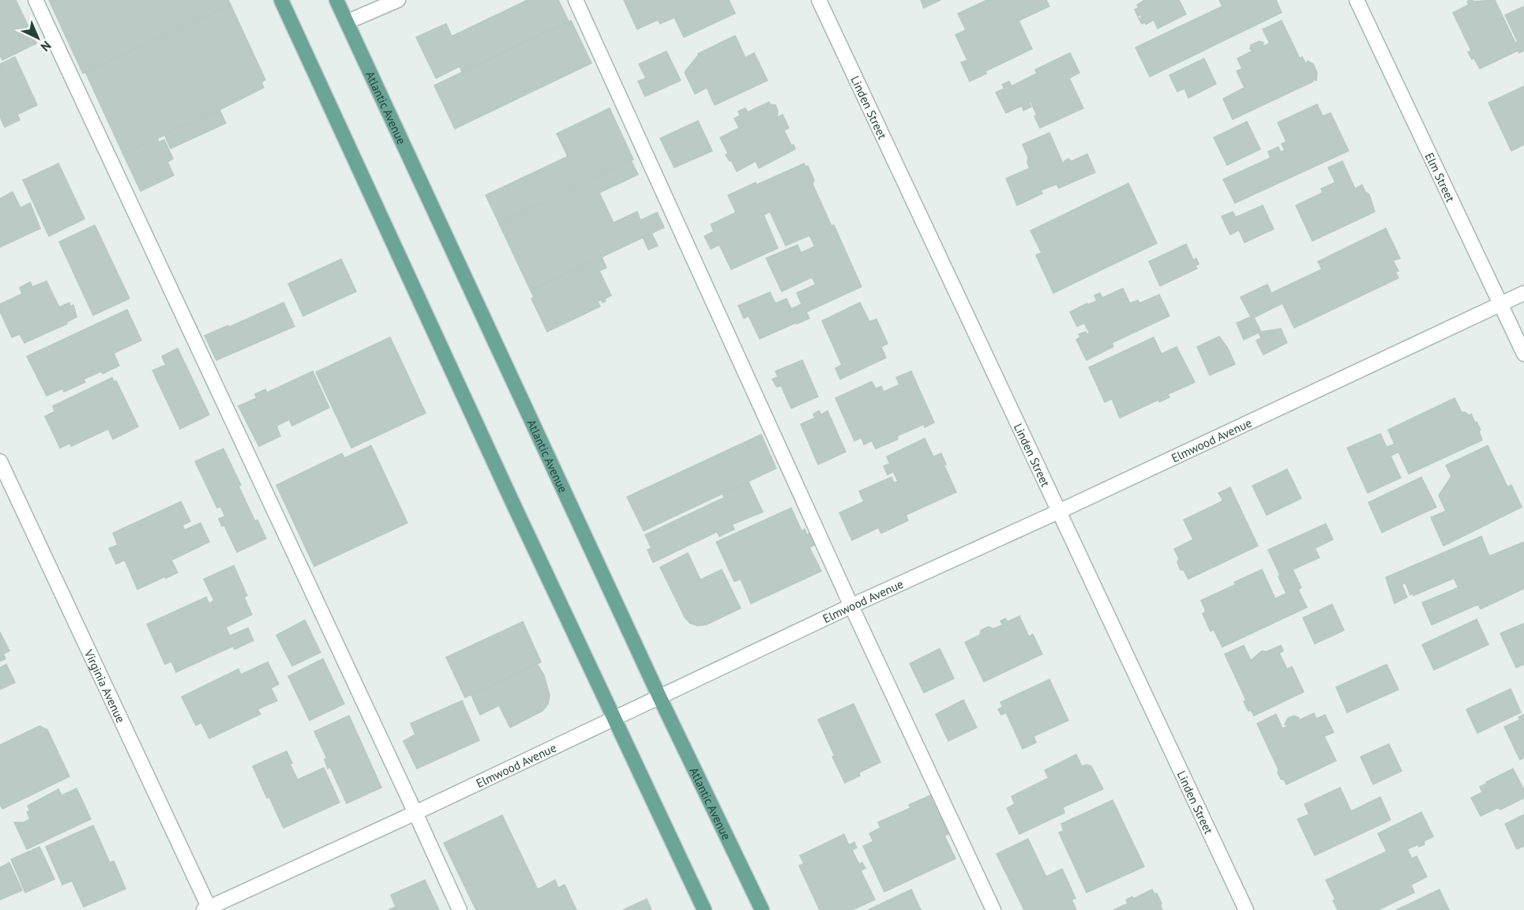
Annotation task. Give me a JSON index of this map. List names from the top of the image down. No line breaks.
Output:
{"streets":{"main road":["Atlantic Avenue"],"street":["Linden Street","Elm Street","Elmwood Avenue","Virginia Avenue"]},"crossings":[["Atlantic Avenue","Elmwood Avenue"],["Linden Street","Elmwood Avenue"],["Elm Street","Elmwood Avenue"],["Elmwood Avenue","Virginia Avenue"]],"north":"bottom right"}
